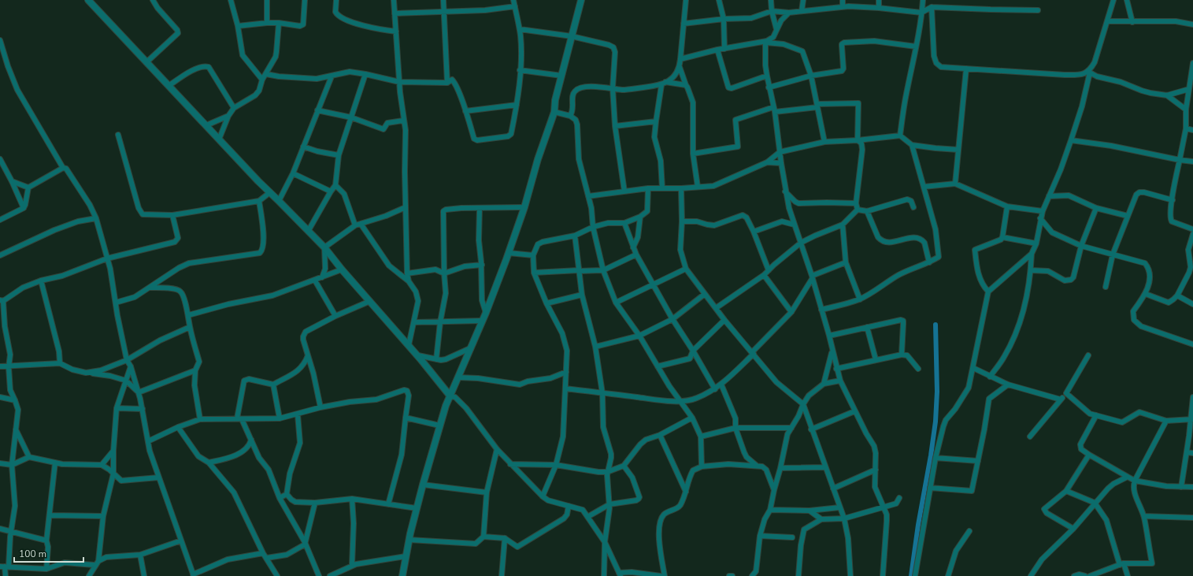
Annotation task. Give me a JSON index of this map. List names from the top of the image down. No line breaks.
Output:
{"scale_bar":"100 m"}
